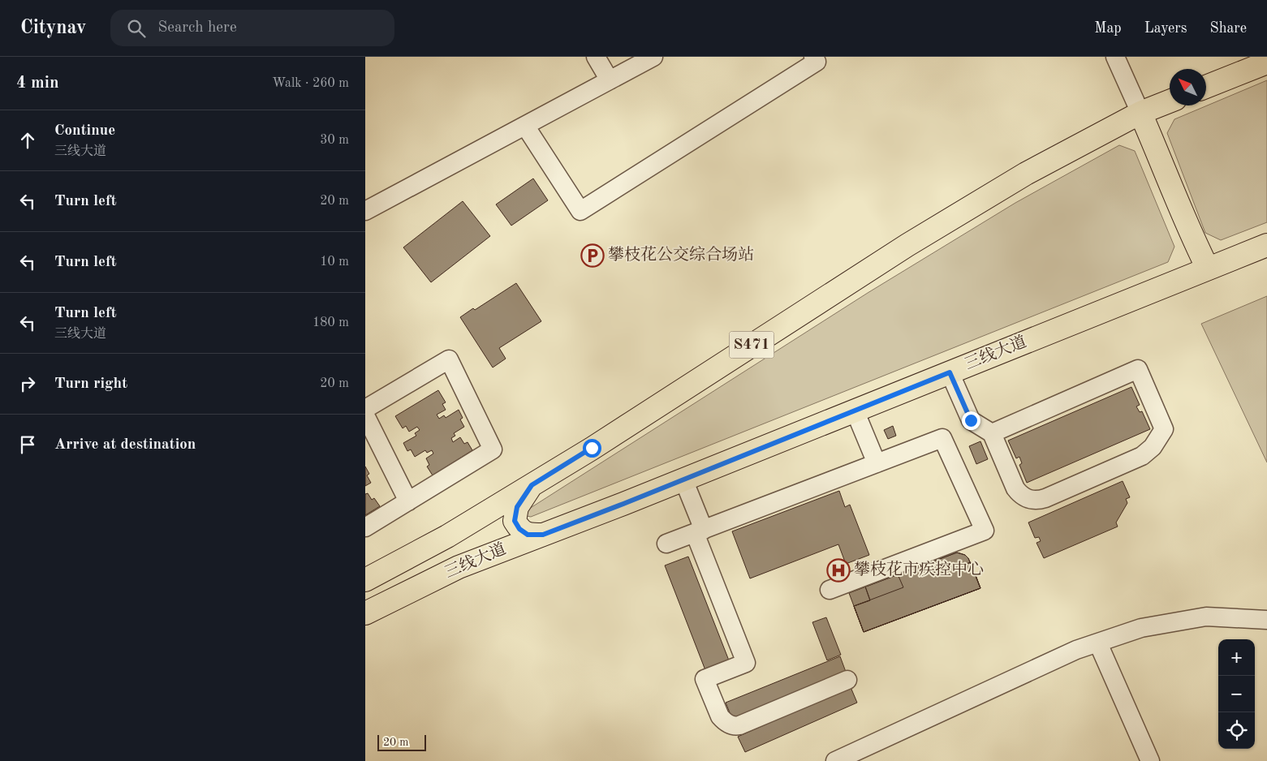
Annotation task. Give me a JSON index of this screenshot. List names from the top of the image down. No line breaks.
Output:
{"streets":{"main road":["S471","三线大道"]},"places":{"parking":["攀枝花公交综合场站"],"hospital":["攀枝花市疾控中心"]},"scale_bar":"20 m","north":"top left","page":{"header":"Citynav","search":"Search here","nav":["Map","Layers","Share"],"heading":["4 min","Walk · 260 m"],"list":[["Continue","三线大道","30 m"],["Turn left","20 m"],["Turn left","10 m"],["Turn left","三线大道","180 m"],["Turn right","20 m"],"Arrive at destination"],"map_buttons":["+","−"],"scale":"20 m"}}
